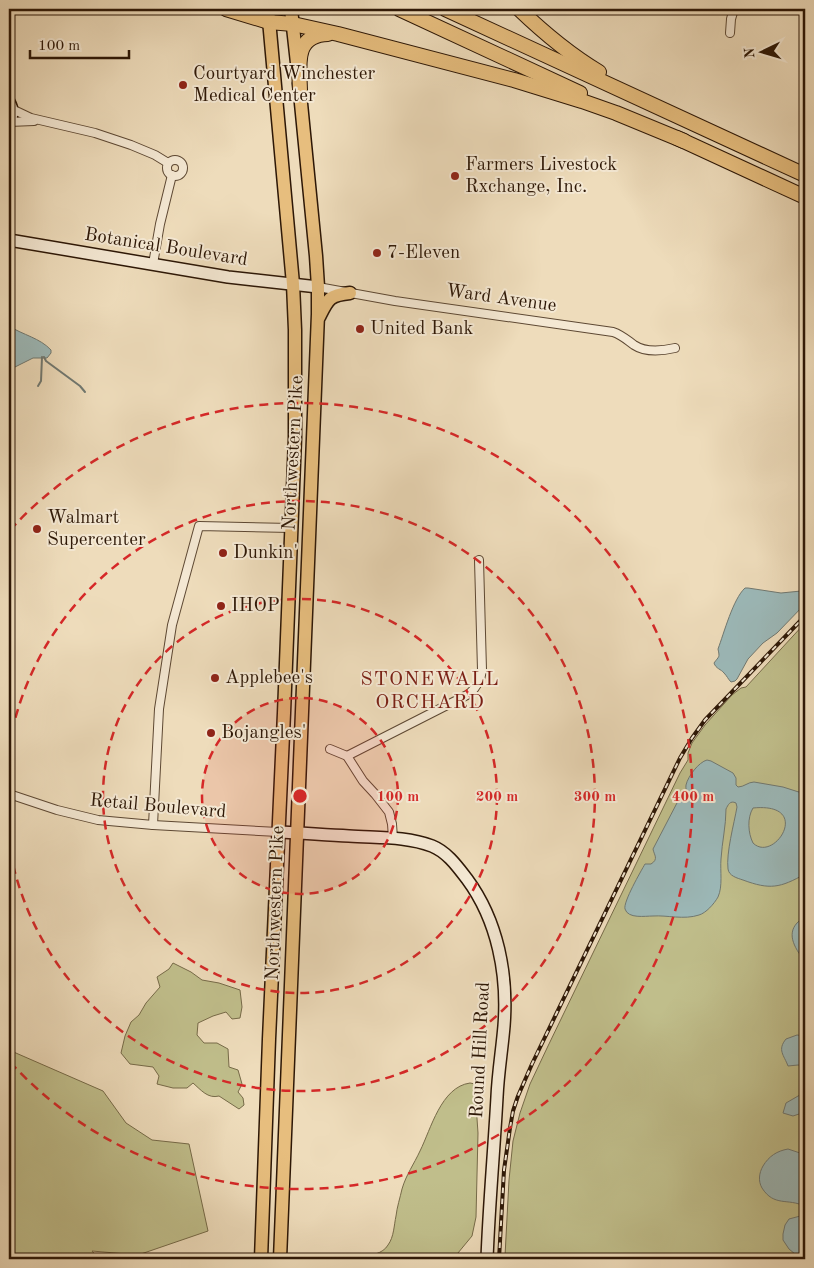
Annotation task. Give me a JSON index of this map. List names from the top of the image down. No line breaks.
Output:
{"streets":{"main road":["Northwestern Pike"],"street":["Botanical Boulevard","Ward Avenue","Retail Boulevard","Round Hill Road"]},"crossings":[["Botanical Boulevard","Ward Avenue"],["Botanical Boulevard","Northwestern Pike"],["Ward Avenue","Northwestern Pike"],["Northwestern Pike","Retail Boulevard"],["Northwestern Pike","Round Hill Road"],["Retail Boulevard","Round Hill Road"]],"districts":["STONEWALL ORCHARD"],"places":["Courtyard Winchester Medical Center","Farmers Livestock Rxchange, Inc.","7-Eleven","United Bank","Walmart Supercenter","Dunkin'","IHOP","Applebee's","Bojangles'"],"scale_bar":"100 m","north":"left","rings":["100 m","200 m","300 m","400 m"]}
